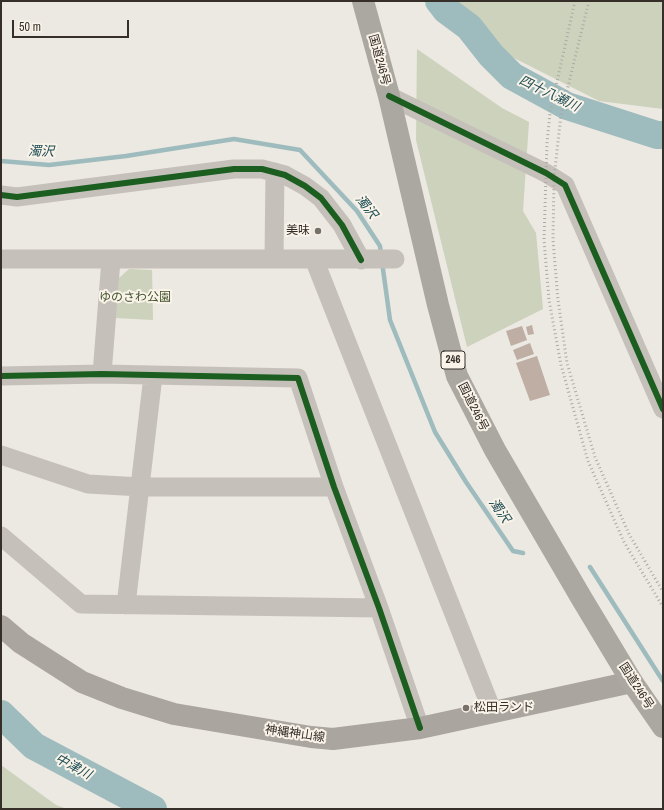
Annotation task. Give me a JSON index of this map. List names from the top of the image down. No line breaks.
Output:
{"streets":{"highway":["国道246号","246"],"main road":["神縄神山線"]},"crossings":[["国道246号","神縄神山線"]],"water":["四十八瀬川","濁沢","中津川"],"parks":["ゆのさわ公園"],"places":["美味","松田ランド"],"scale_bar":"50 m"}
